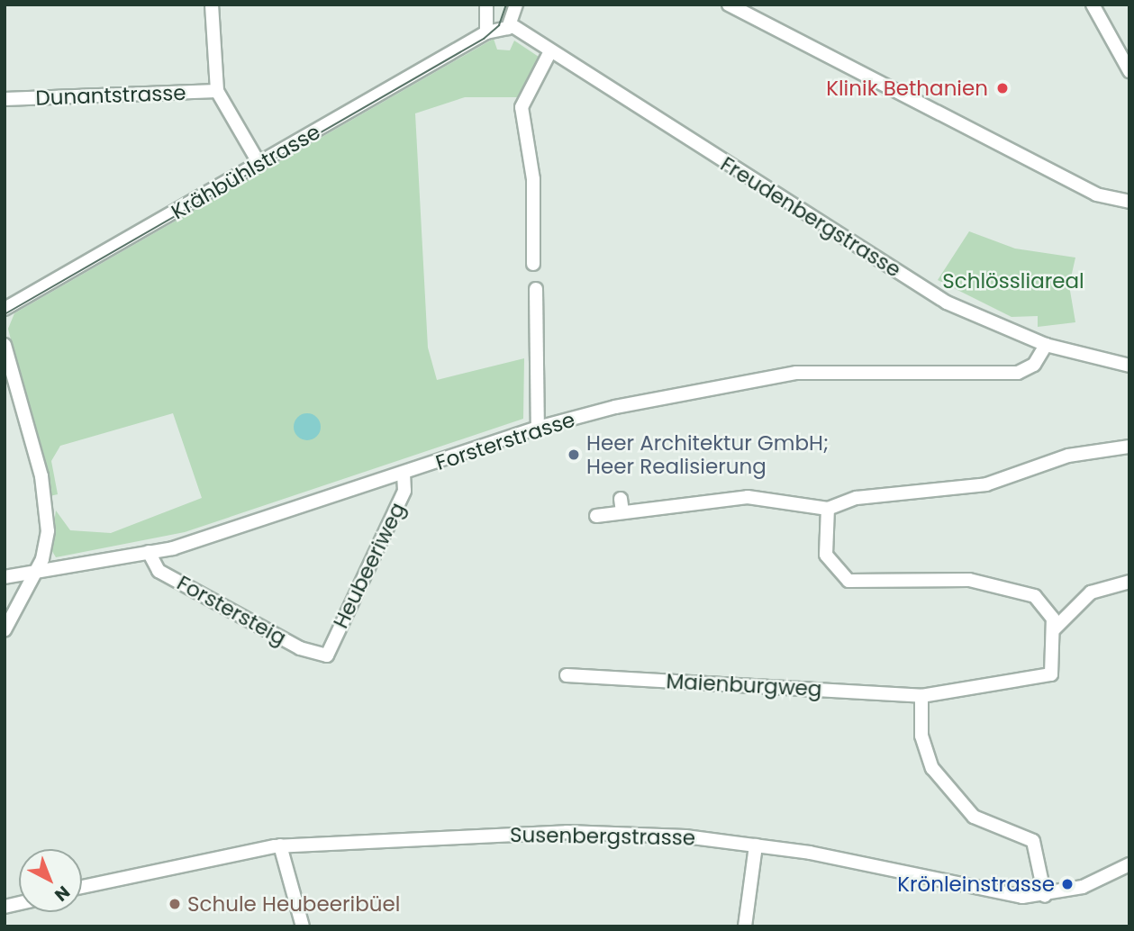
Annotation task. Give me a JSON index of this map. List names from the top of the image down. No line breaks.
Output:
{"streets":{"street":["Dunantstrasse","Krähbühlstrasse","Freudenbergstrasse","Forsterstrasse","Heubeeriweg","Forstersteig","Maienburgweg","Susenbergstrasse"]},"crossings":[["Krähbühlstrasse","Freudenbergstrasse"],["Freudenbergstrasse","Forsterstrasse"],["Forsterstrasse","Heubeeriweg"],["Forsterstrasse","Forstersteig"],["Heubeeriweg","Forstersteig"]],"parks":["Schlössliareal"],"places":["Klinik Bethanien","Heer Architektur GmbH; Heer Realisierung","Krönleinstrasse","Schule Heubeeribüel"],"north":"bottom right"}
